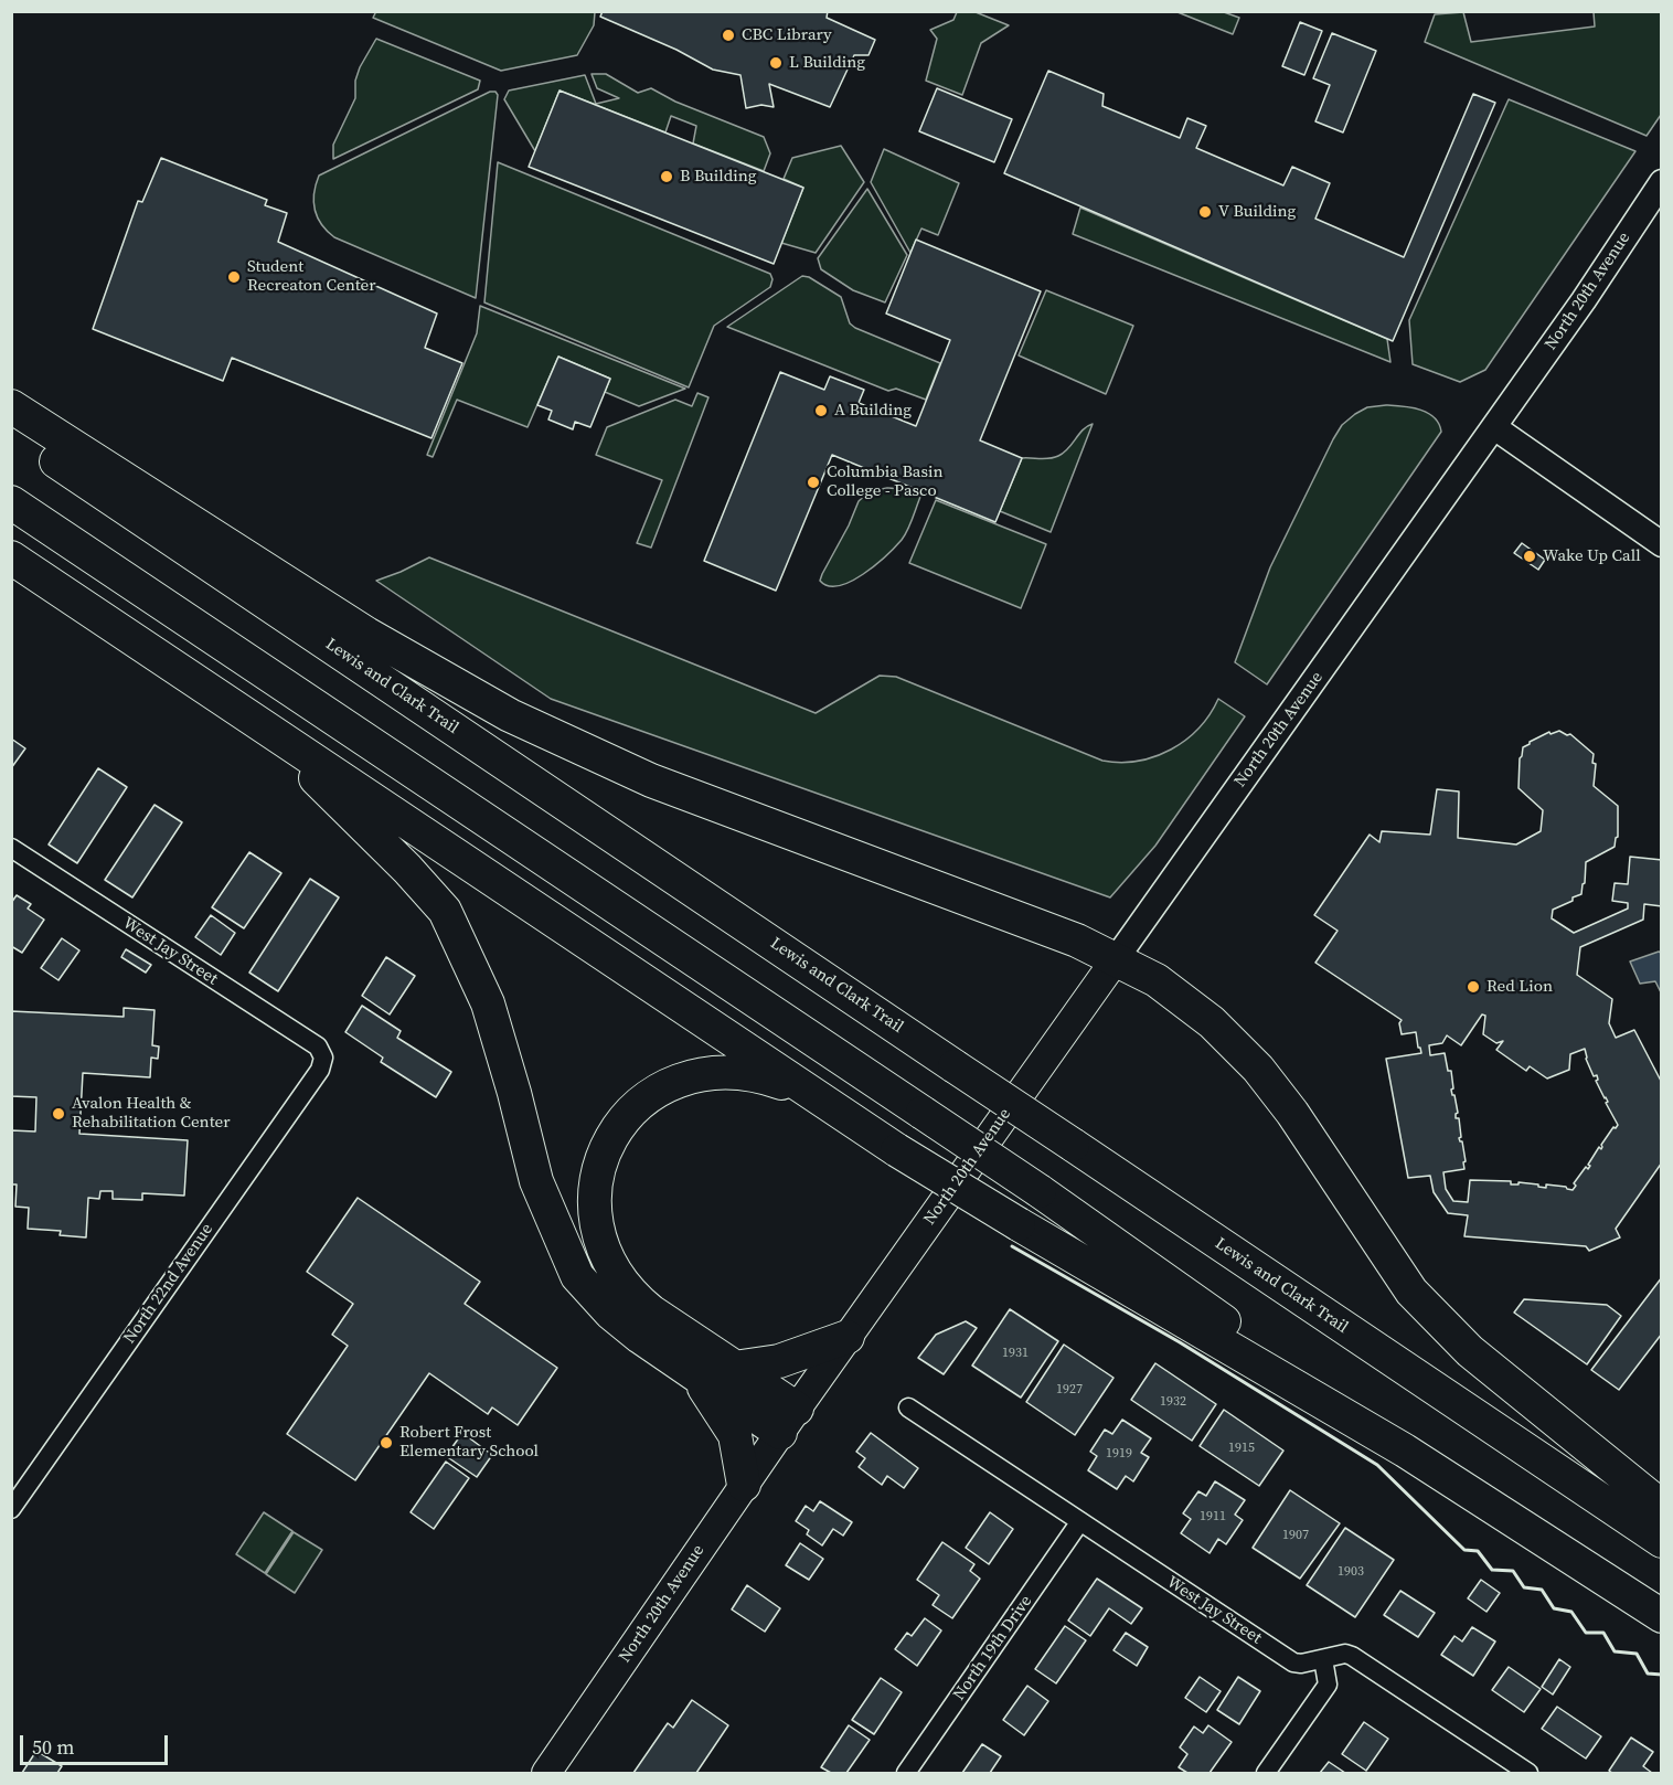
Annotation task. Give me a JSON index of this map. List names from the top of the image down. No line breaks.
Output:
{"streets":{"highway":["Lewis and Clark Trail"],"main road":["North 20th Avenue"],"street":["West Jay Street","North 22nd Avenue","North 19th Drive"]},"crossings":[["West Jay Street","North 22nd Avenue"],["West Jay Street","North 19th Drive"]],"places":["CBC Library","L Building","B Building","V Building","Student Recreaton Center","A Building","Columbia Basin College - Pasco","Wake Up Call","Red Lion","Avalon Health & Rehabilitation Center","Robert Frost Elementary School"],"house_numbers":["1931","1927","1932","1915","1919","1911","1907","1903"],"scale_bar":"50 m"}
